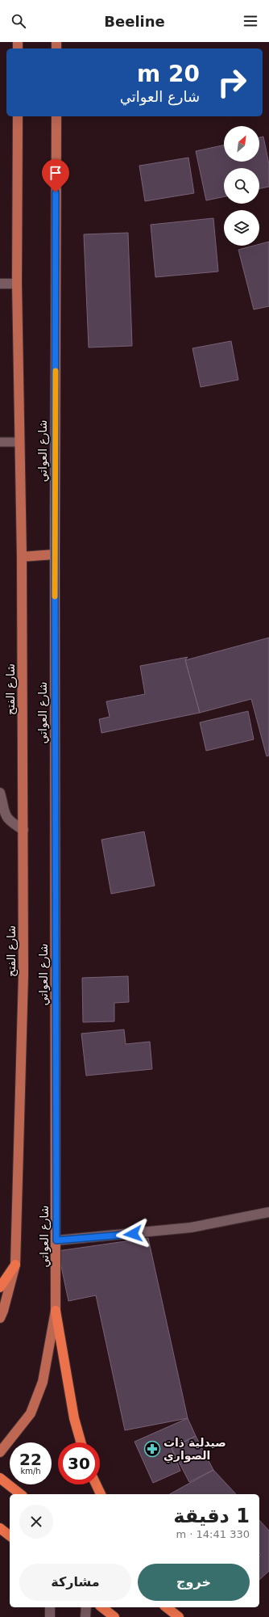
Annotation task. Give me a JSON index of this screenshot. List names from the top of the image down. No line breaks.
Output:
{"streets":{"main road":["شارع العواتي","شارع الفتح"]},"places":{"pharmacy":["صيدلية ذات الصواري"]},"north":"top right","page":{"header":"Beeline","turn":["20 m","شارع العواتي"],"speed":"22 km/h","limit":"30","heading":["1 دقيقة","330 m · 14:41"],"buttons":["خروج","مشاركة"]}}
